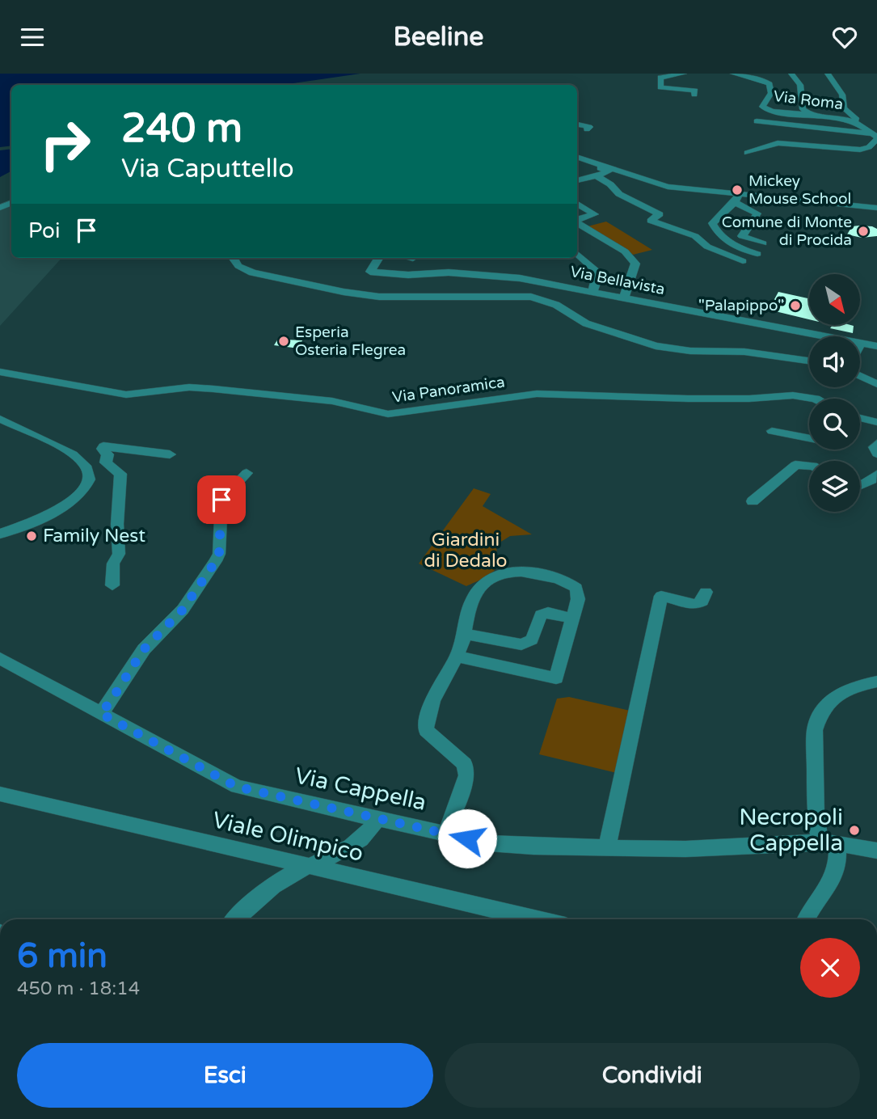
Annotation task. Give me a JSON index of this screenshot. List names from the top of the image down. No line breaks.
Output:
{"streets":{"street":["Via Roma","Via Bellavista","Via Panoramica","Via Cappella","Viale Olimpico"]},"parks":["Giardini di Dedalo"],"places":["Mickey Mouse School","Comune di Monte di Procida","\"Palapippo\"","Esperia Osteria Flegrea","Family Nest","Necropoli Cappella"],"north":"bottom right","page":{"header":"Beeline","turn":["240 m","Via Caputtello"],"then":"Poi","heading":["6 min","450 m · 18:14"],"buttons":["Esci","Condividi"]}}
